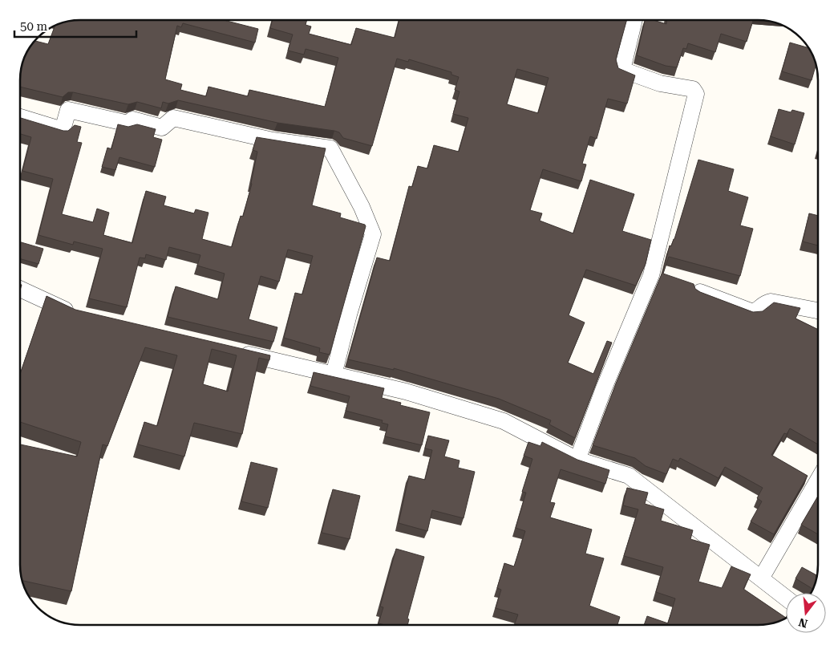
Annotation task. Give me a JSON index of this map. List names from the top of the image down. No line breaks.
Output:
{"scale_bar":"50 m","north":"bottom"}
